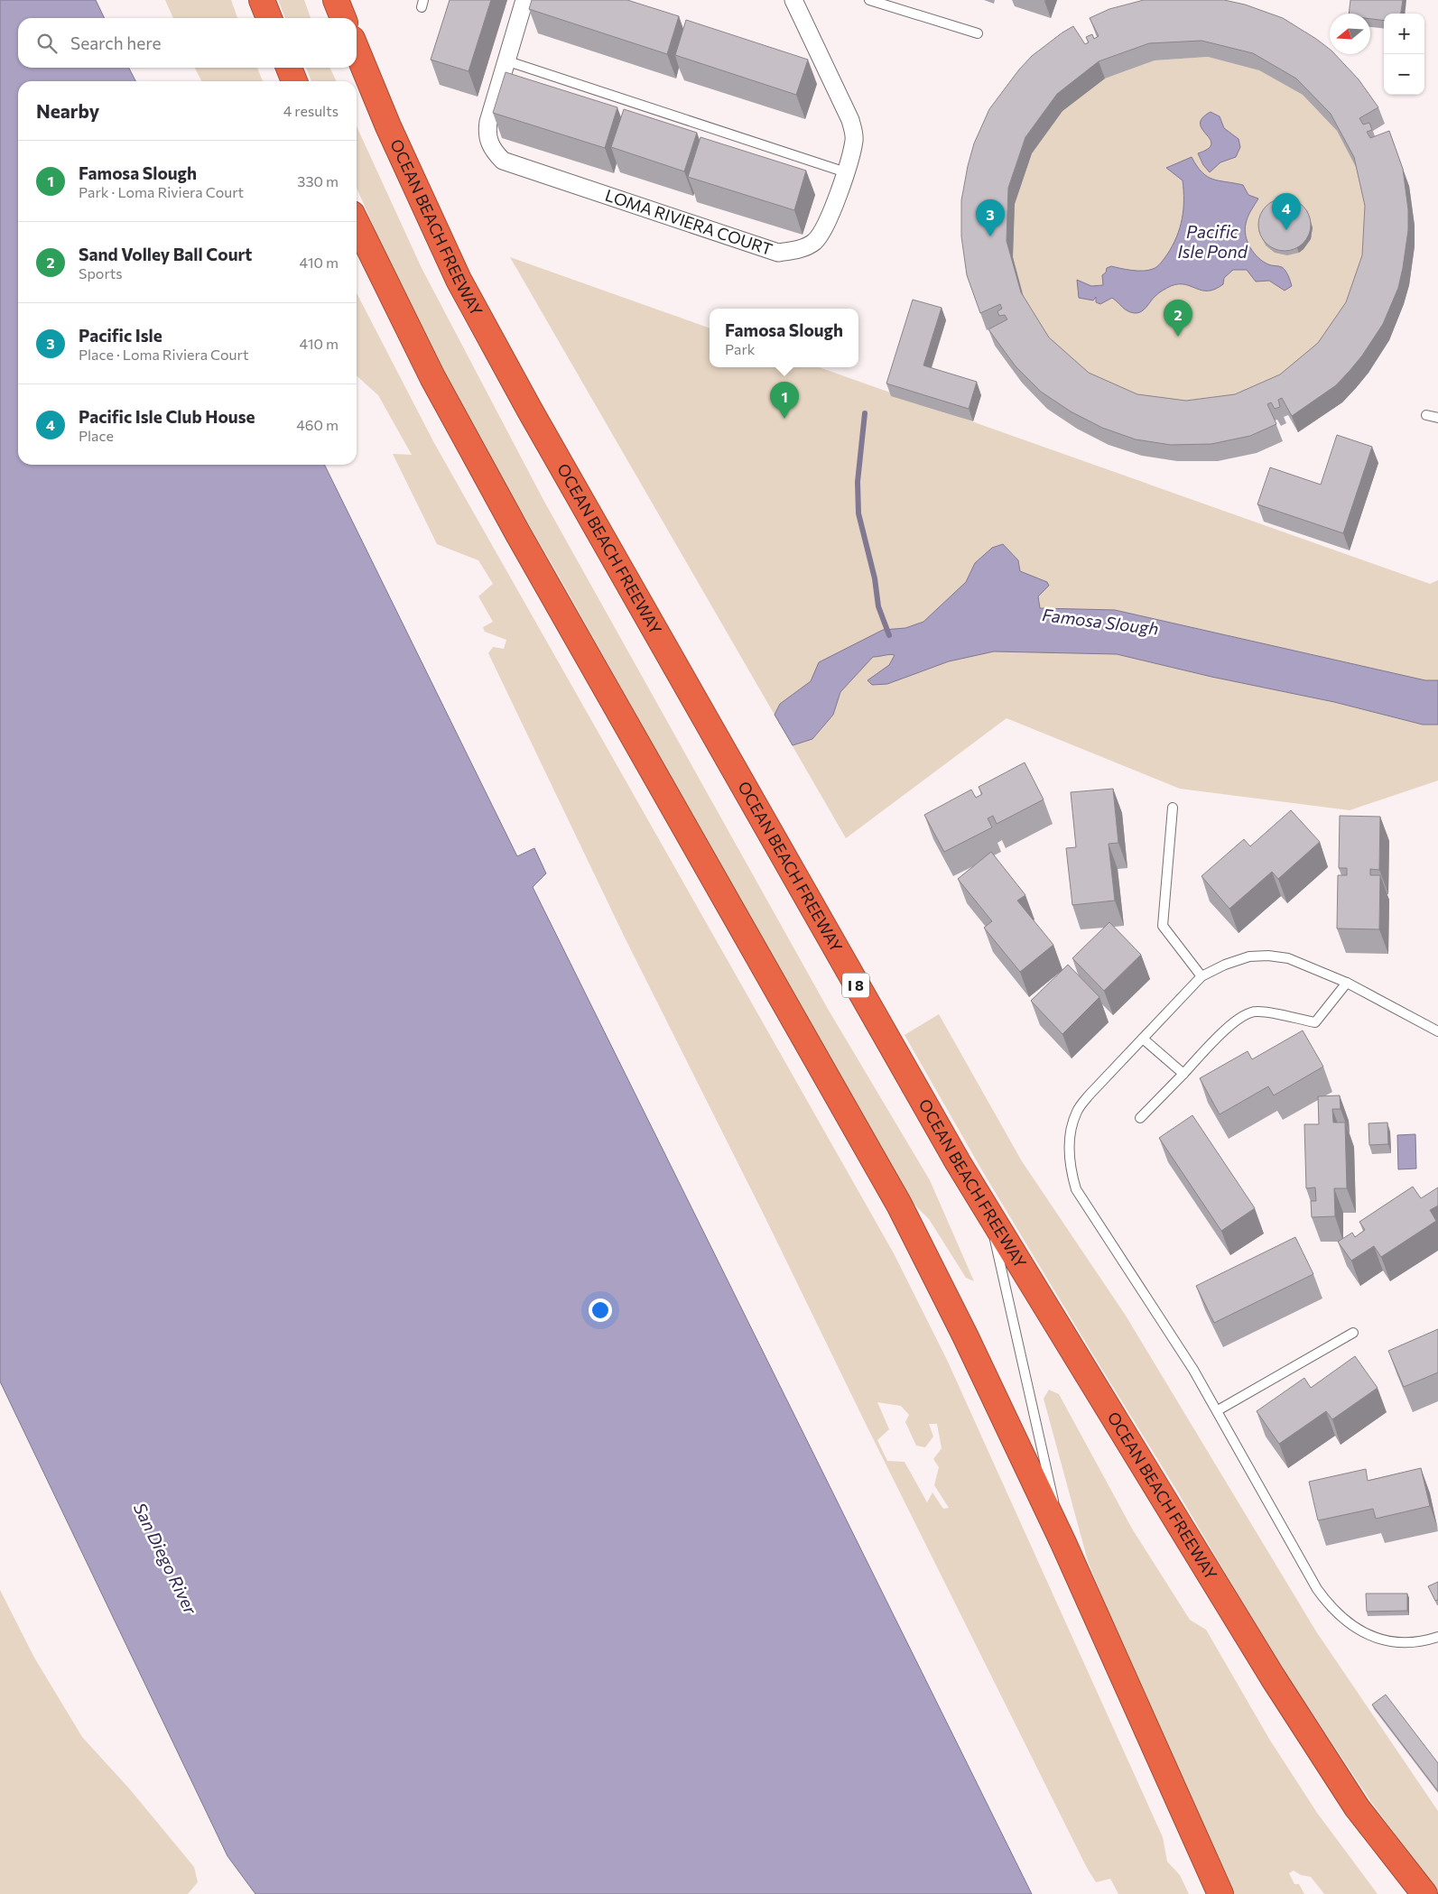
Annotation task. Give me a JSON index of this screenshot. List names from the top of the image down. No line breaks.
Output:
{"streets":{"highway":["OCEAN BEACH FREEWAY","I 8"],"street":["LOMA RIVIERA COURT"]},"water":["Pacific Isle Pond","Famosa Slough","San Diego River"],"north":"left","page":{"map_buttons":["+","−"],"search":"Search here","heading":["Nearby","4 results"],"list":[{"mark":"1","name":"Famosa Slough","note":"Park · Loma Riviera Court","value":"330 m"},{"mark":"2","name":"Sand Volley Ball Court","note":"Sports","value":"410 m"},{"mark":"3","name":"Pacific Isle","note":"Place · Loma Riviera Court","value":"410 m"},{"mark":"4","name":"Pacific Isle Club House","note":"Place","value":"460 m"}],"pins":["4","3","2","1"],"popup":["Famosa Slough","Park"]}}
